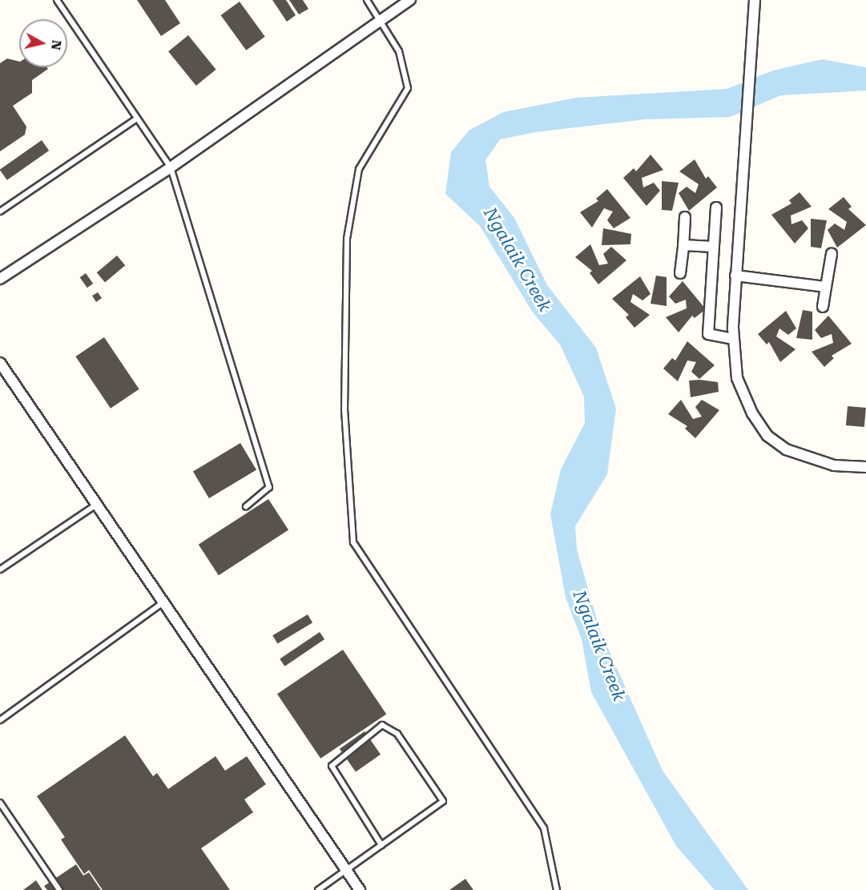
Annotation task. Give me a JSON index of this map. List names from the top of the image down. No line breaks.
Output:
{"water":["Ngalaik Creek"],"north":"right"}
